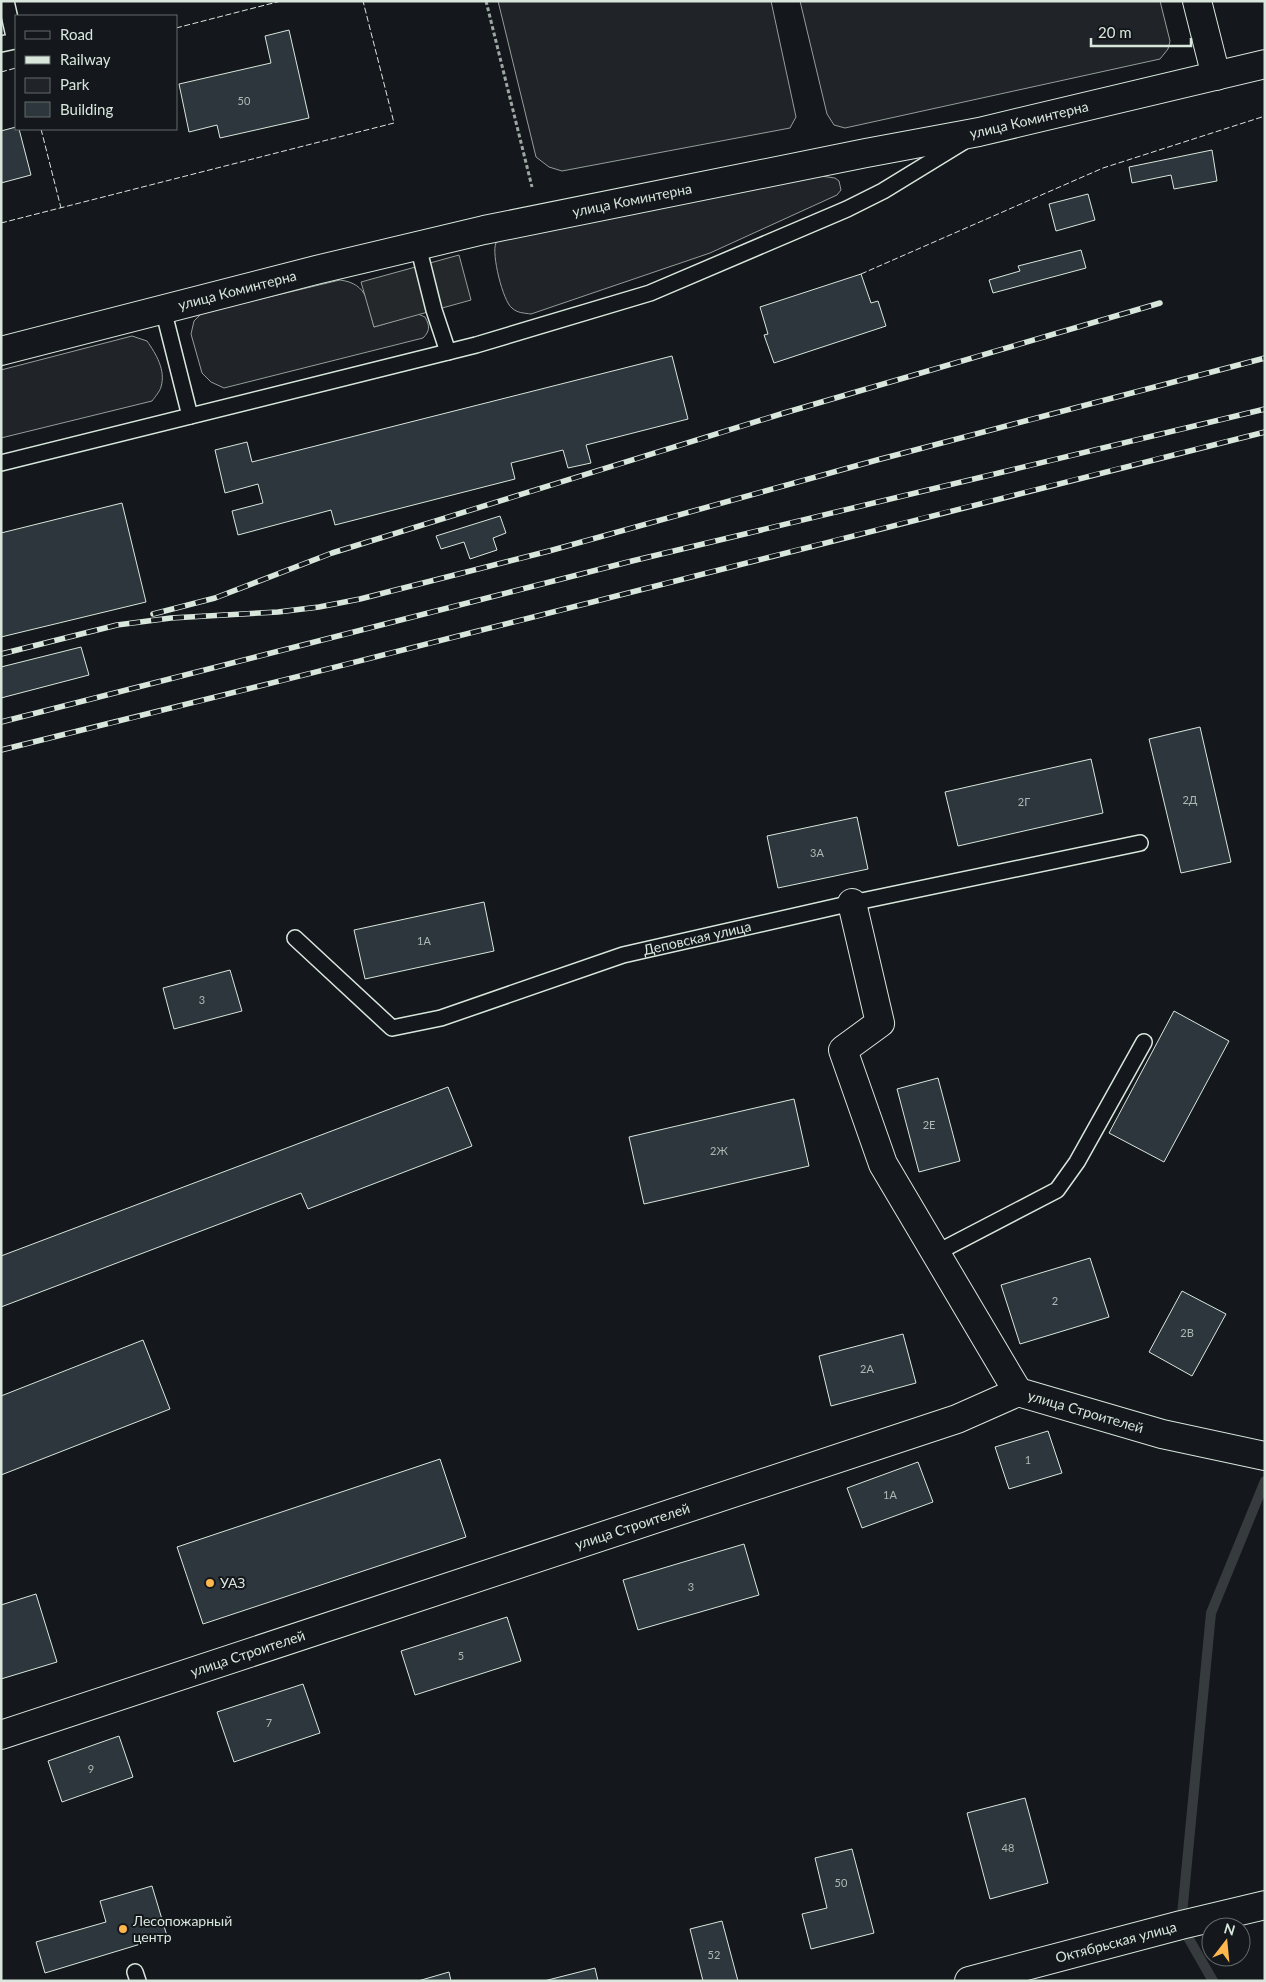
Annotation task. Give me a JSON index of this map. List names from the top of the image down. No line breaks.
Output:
{"streets":{"street":["улица Коминтерна","улица Строителей","Октябрьская улица"],"lane":["Деповская улица"]},"places":["УАЗ","Лесопожарный центр"],"house_numbers":["50","2Д","2Г","3А","1А","3","2Е","2Ж","2","2В","2А","1","1А","3","5","7","9","48","50","52"],"legend":["Road","Railway","Park","Building"],"scale_bar":"20 m","north":"top"}
